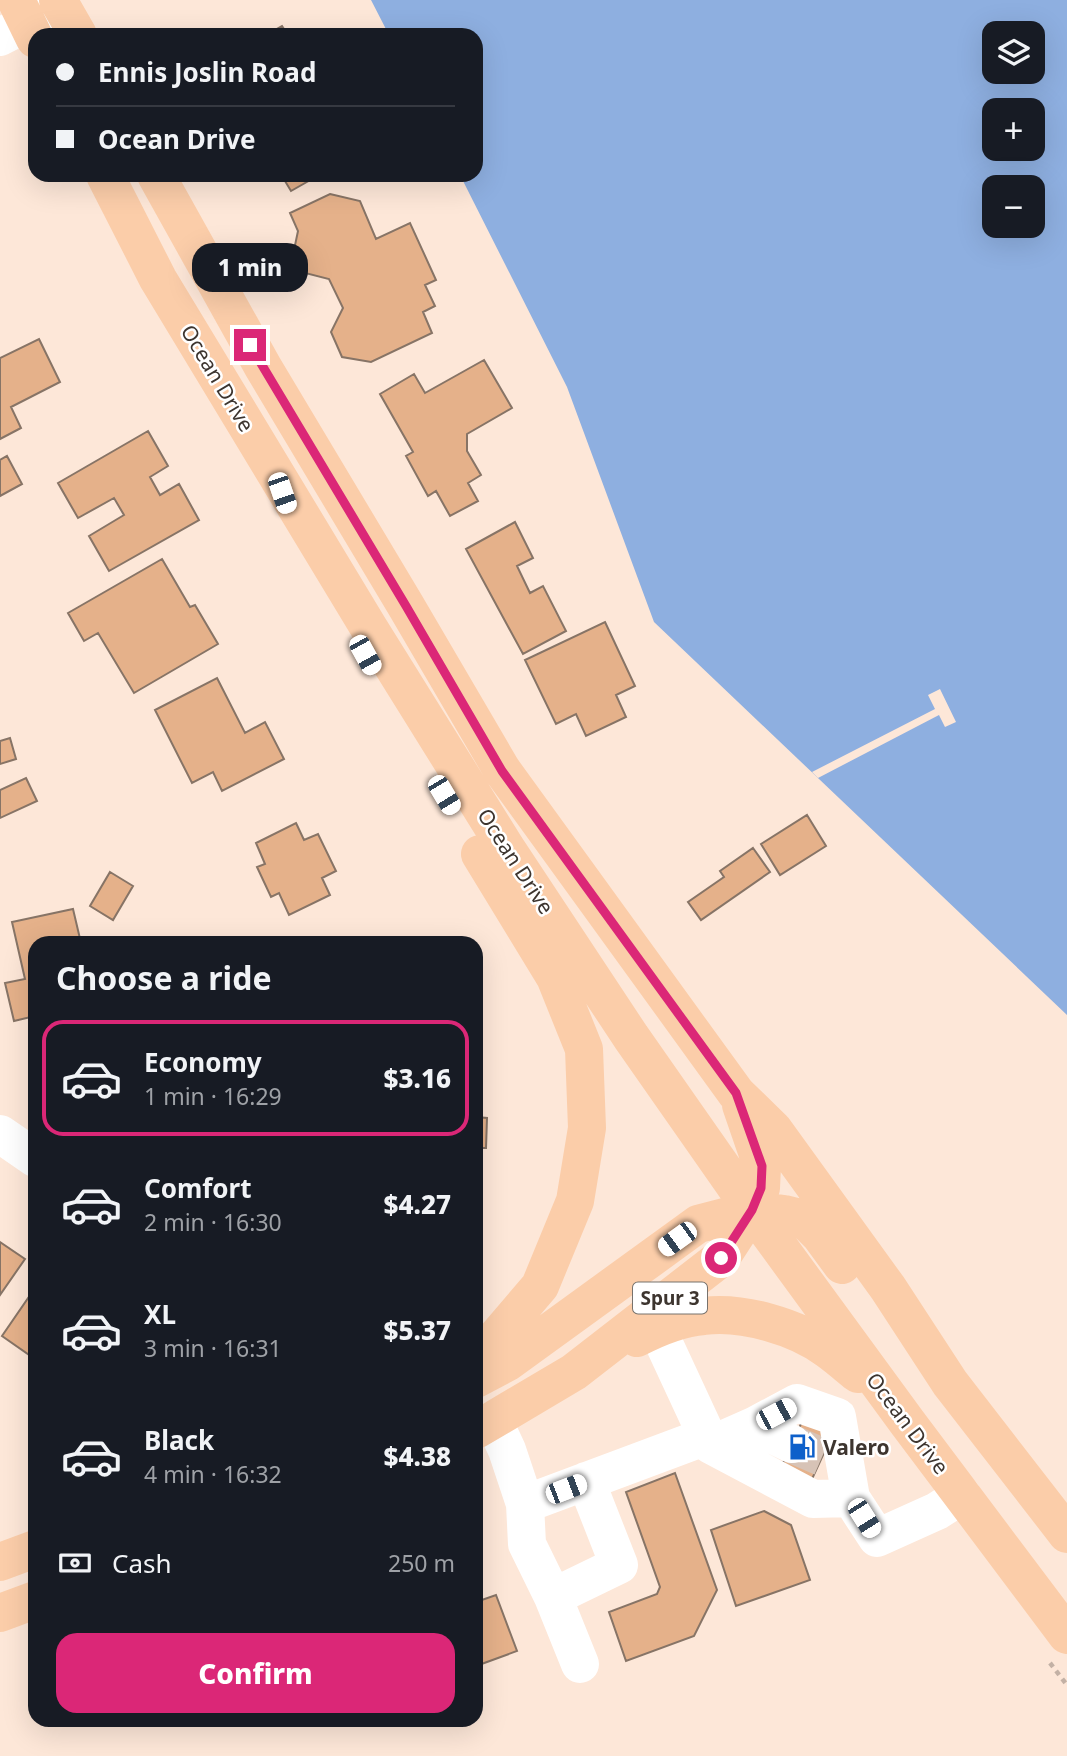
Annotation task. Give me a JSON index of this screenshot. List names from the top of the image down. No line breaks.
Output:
{"streets":{"main road":["Ocean Drive","Spur 3"]},"crossings":[["Ocean Drive","Spur 3"]],"places":{"fuel station":["Valero"]},"page":{"map_buttons":["+","−"],"banner":["Ennis Joslin Road","Ocean Drive"],"bubble":"1 min","heading":"Choose a ride","list":[{"name":"Economy","note":"1 min · 16:29","value":"$3.16"},{"name":"Comfort","note":"2 min · 16:30","value":"$4.27"},{"name":"XL","note":"3 min · 16:31","value":"$5.37"},{"name":"Black","note":"4 min · 16:32","value":"$4.38"}],"pay":["Cash","250 m"],"buttons":"Confirm"}}
